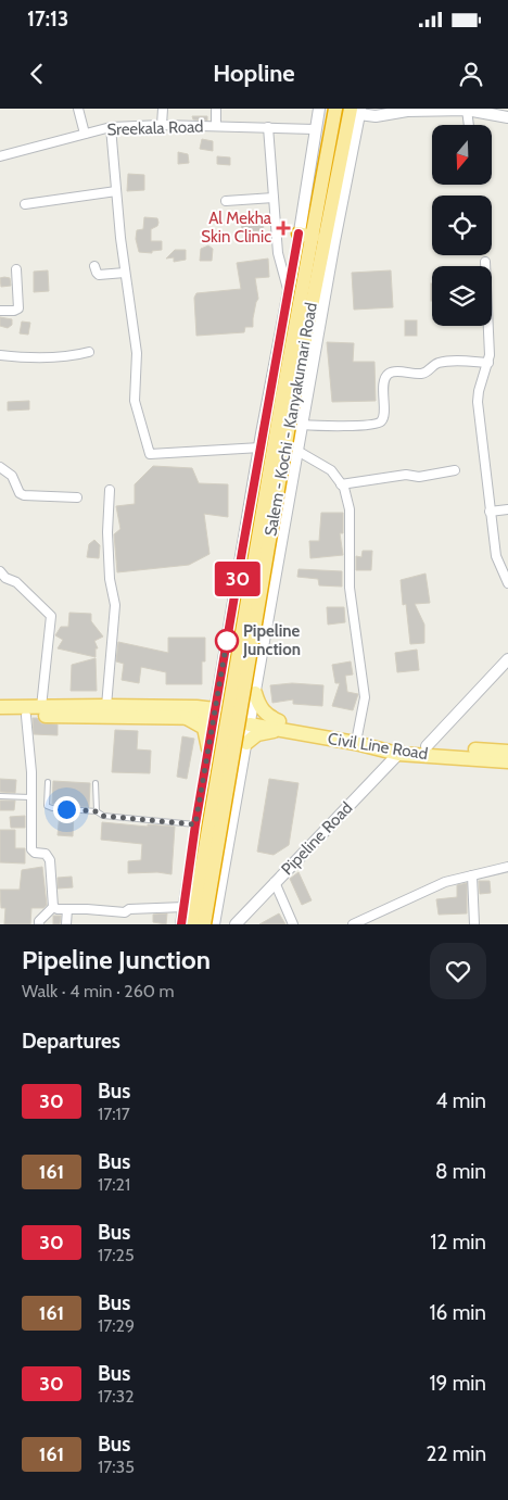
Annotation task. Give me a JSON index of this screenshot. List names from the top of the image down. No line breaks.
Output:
{"streets":{"highway":["Salem - Kochi - Kanyakumari Road"],"main road":["Civil Line Road"],"street":["Sreekala Road","Pipeline Road"]},"crossings":[["Salem - Kochi - Kanyakumari Road","Civil Line Road"],["Civil Line Road","Pipeline Road"]],"places":{"health":["Al Mekha Skin Clinic"],"other":["Pipeline Junction"]},"lines":["bus line 30"],"north":"bottom","page":{"status":"17:13","header":"Hopline","on_map":"30","heading":[["Pipeline Junction","Walk · 4 min · 260 m"],"Departures"],"list":[{"mark":"30","name":"Bus","note":"17:17","value":"4 min"},{"mark":"161","name":"Bus","note":"17:21","value":"8 min"},{"mark":"30","name":"Bus","note":"17:25","value":"12 min"},{"mark":"161","name":"Bus","note":"17:29","value":"16 min"},{"mark":"30","name":"Bus","note":"17:32","value":"19 min"},{"mark":"161","name":"Bus","note":"17:35","value":"22 min"}]}}
